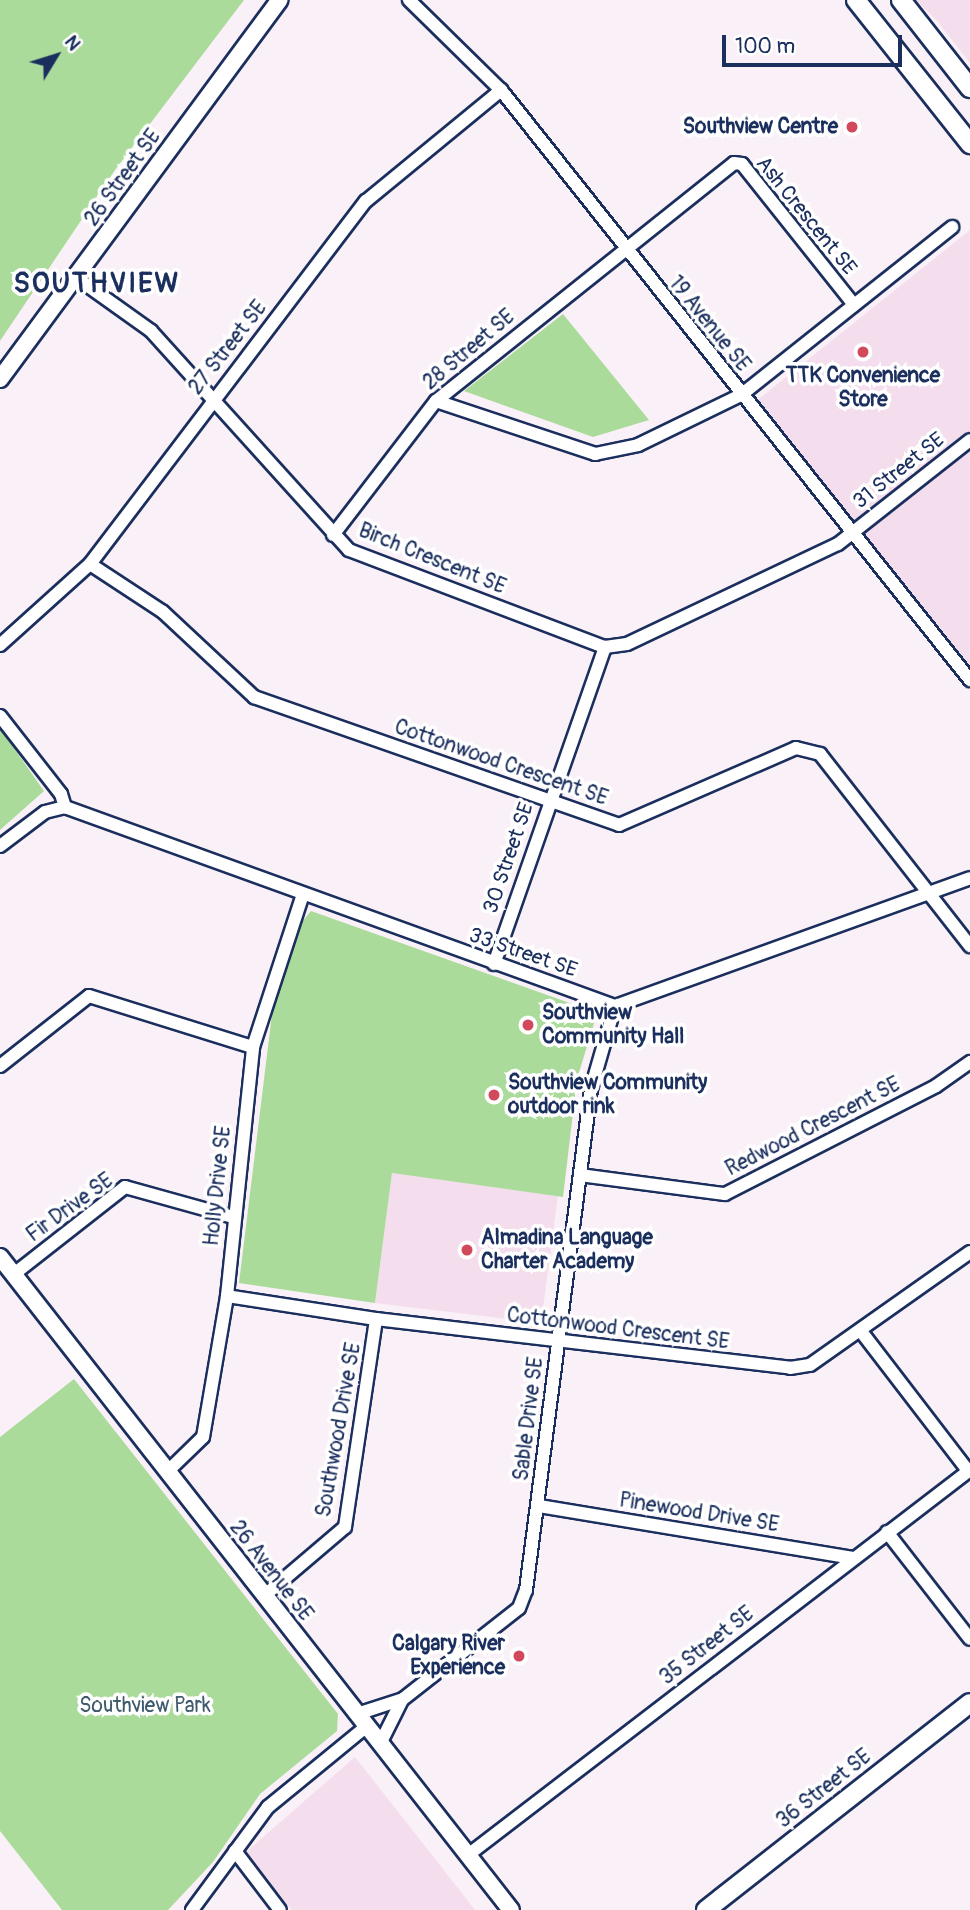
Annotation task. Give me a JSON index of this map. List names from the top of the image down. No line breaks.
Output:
{"streets":{"main road":["36 Street SE"],"street":["26 Street SE","Ash Crescent SE","19 Avenue SE","27 Street SE","28 Street SE","31 Street SE","Birch Crescent SE","Cottonwood Crescent SE","30 Street SE","33 Street SE","Redwood Crescent SE","Holly Drive SE","Fir Drive SE","Sable Drive SE","Southwood Drive SE","Pinewood Drive SE","26 Avenue SE","35 Street SE"]},"crossings":[["26 Street SE","Birch Crescent SE"],["Ash Crescent SE","19 Avenue SE"],["Ash Crescent SE","28 Street SE"],["19 Avenue SE","27 Street SE"],["19 Avenue SE","28 Street SE"],["19 Avenue SE","31 Street SE"],["27 Street SE","Birch Crescent SE"],["27 Street SE","Cottonwood Crescent SE"],["28 Street SE","Birch Crescent SE"],["Birch Crescent SE","30 Street SE"],["Cottonwood Crescent SE","30 Street SE"],["Cottonwood Crescent SE","Holly Drive SE"],["Cottonwood Crescent SE","Sable Drive SE"],["Cottonwood Crescent SE","Southwood Drive SE"],["30 Street SE","33 Street SE"],["33 Street SE","Holly Drive SE"],["33 Street SE","Sable Drive SE"],["Redwood Crescent SE","Sable Drive SE"],["Holly Drive SE","Fir Drive SE"],["Holly Drive SE","26 Avenue SE"],["Fir Drive SE","26 Avenue SE"],["Sable Drive SE","Pinewood Drive SE"],["Sable Drive SE","26 Avenue SE"],["Southwood Drive SE","26 Avenue SE"],["Pinewood Drive SE","35 Street SE"],["26 Avenue SE","35 Street SE"]],"districts":["SOUTHVIEW"],"parks":["Southview Park"],"places":["Southview Centre","TTK Convenience Store","Southview Community Hall","Southview Community outdoor rink","Almadina Language Charter Academy","Calgary River Experience"],"scale_bar":"100 m","north":"top right"}
